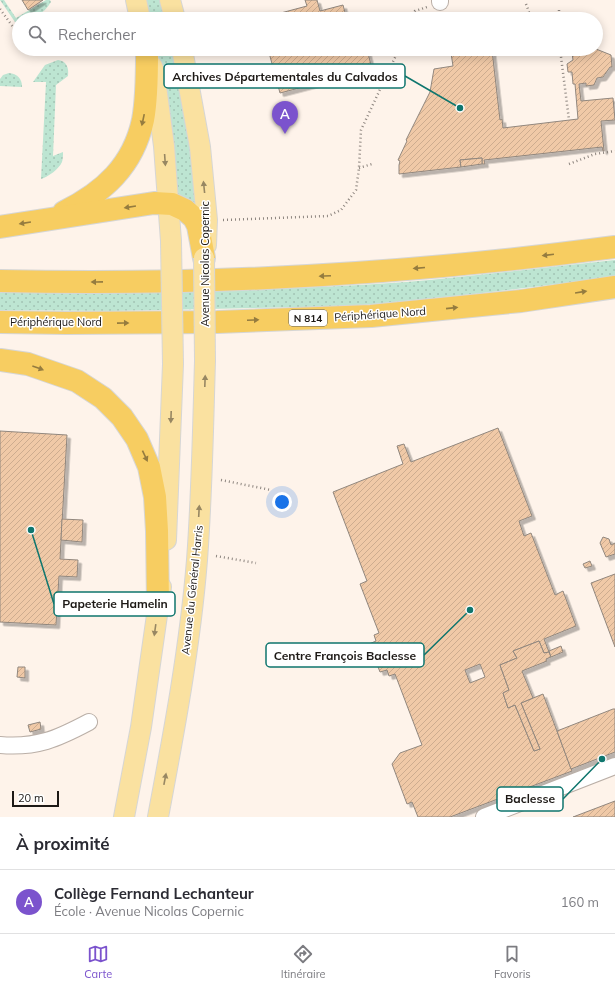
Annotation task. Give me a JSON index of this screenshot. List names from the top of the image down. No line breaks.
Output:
{"streets":{"highway":["Périphérique Nord","N 814"],"main road":["Avenue Nicolas Copernic","Avenue du Général Harris"]},"crossings":[["Avenue Nicolas Copernic","Avenue du Général Harris"]],"places":["Archives Départementales du Calvados","Papeterie Hamelin","Centre François Baclesse","Baclesse"],"scale_bar":"20 m","page":{"search":"Rechercher","pins":"A","scale":"20 m","heading":"À proximité","list":[{"mark":"A","name":"Collège Fernand Lechanteur","note":"École · Avenue Nicolas Copernic","value":"160 m"}],"nav":["Carte","Itinéraire","Favoris"]}}
